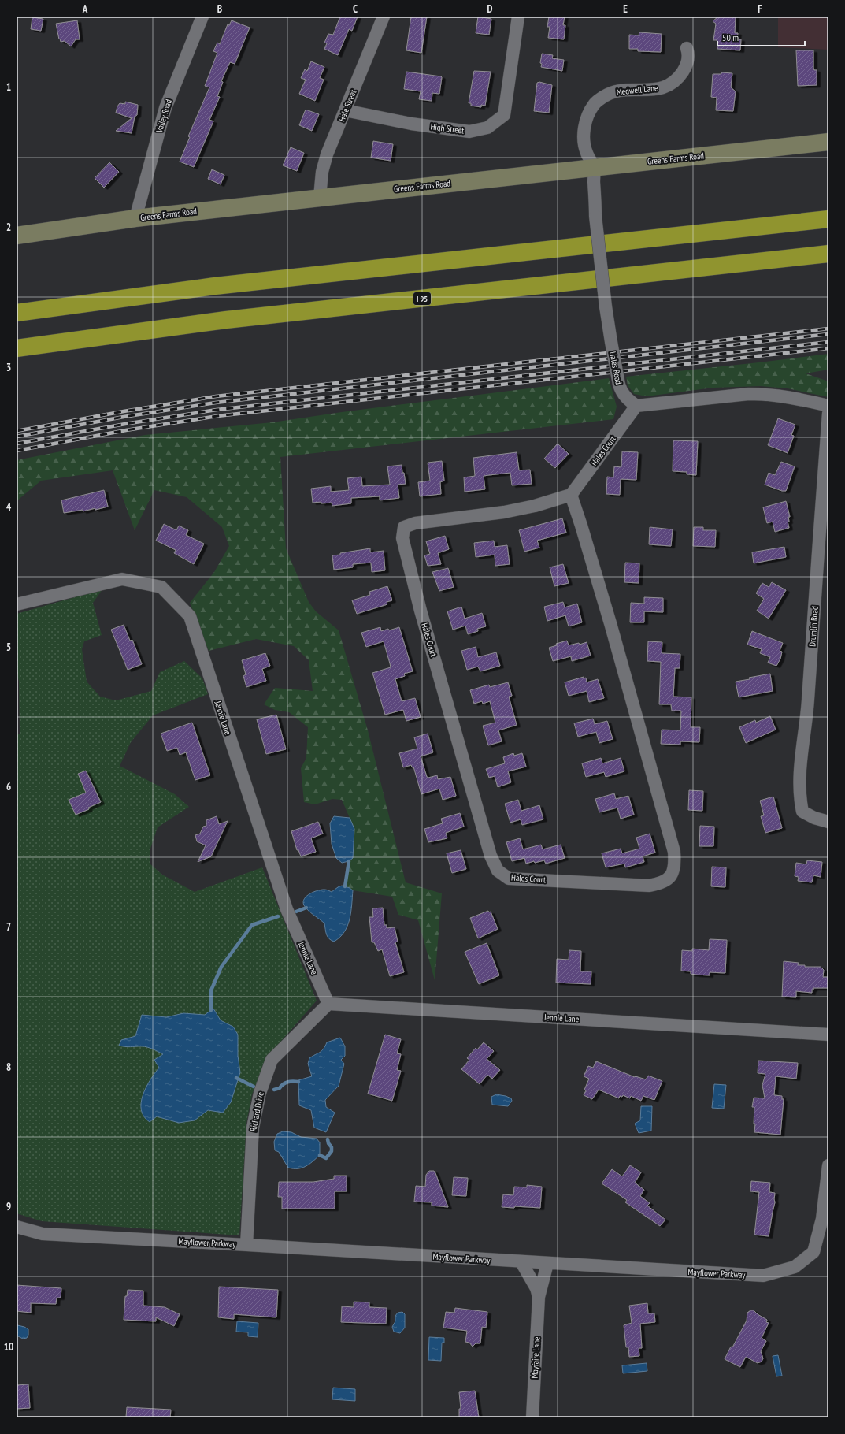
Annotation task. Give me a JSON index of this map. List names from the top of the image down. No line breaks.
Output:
{"streets":{"highway":["I 95"],"main road":["Greens Farms Road"],"street":["Medwell Lane","Hale Street","Valley Road","High Street","Hales Road","Hales Court","Drumlin Road","Jennie Lane","Richard Drive","Mayflower Parkway","Mayfaire Lane"]},"crossings":[["Medwell Lane","Greens Farms Road"],["Medwell Lane","Hales Road"],["Hale Street","High Street"],["Hale Street","Greens Farms Road"],["Valley Road","Greens Farms Road"],["Greens Farms Road","Hales Road"],["Hales Road","Hales Court"],["Jennie Lane","Richard Drive"],["Richard Drive","Mayflower Parkway"],["Mayflower Parkway","Mayfaire Lane"]],"scale_bar":"50 m","grid":{"columns":["A","B","C","D","E","F"],"rows":["1","2","3","4","5","6","7","8","9","10"]}}
